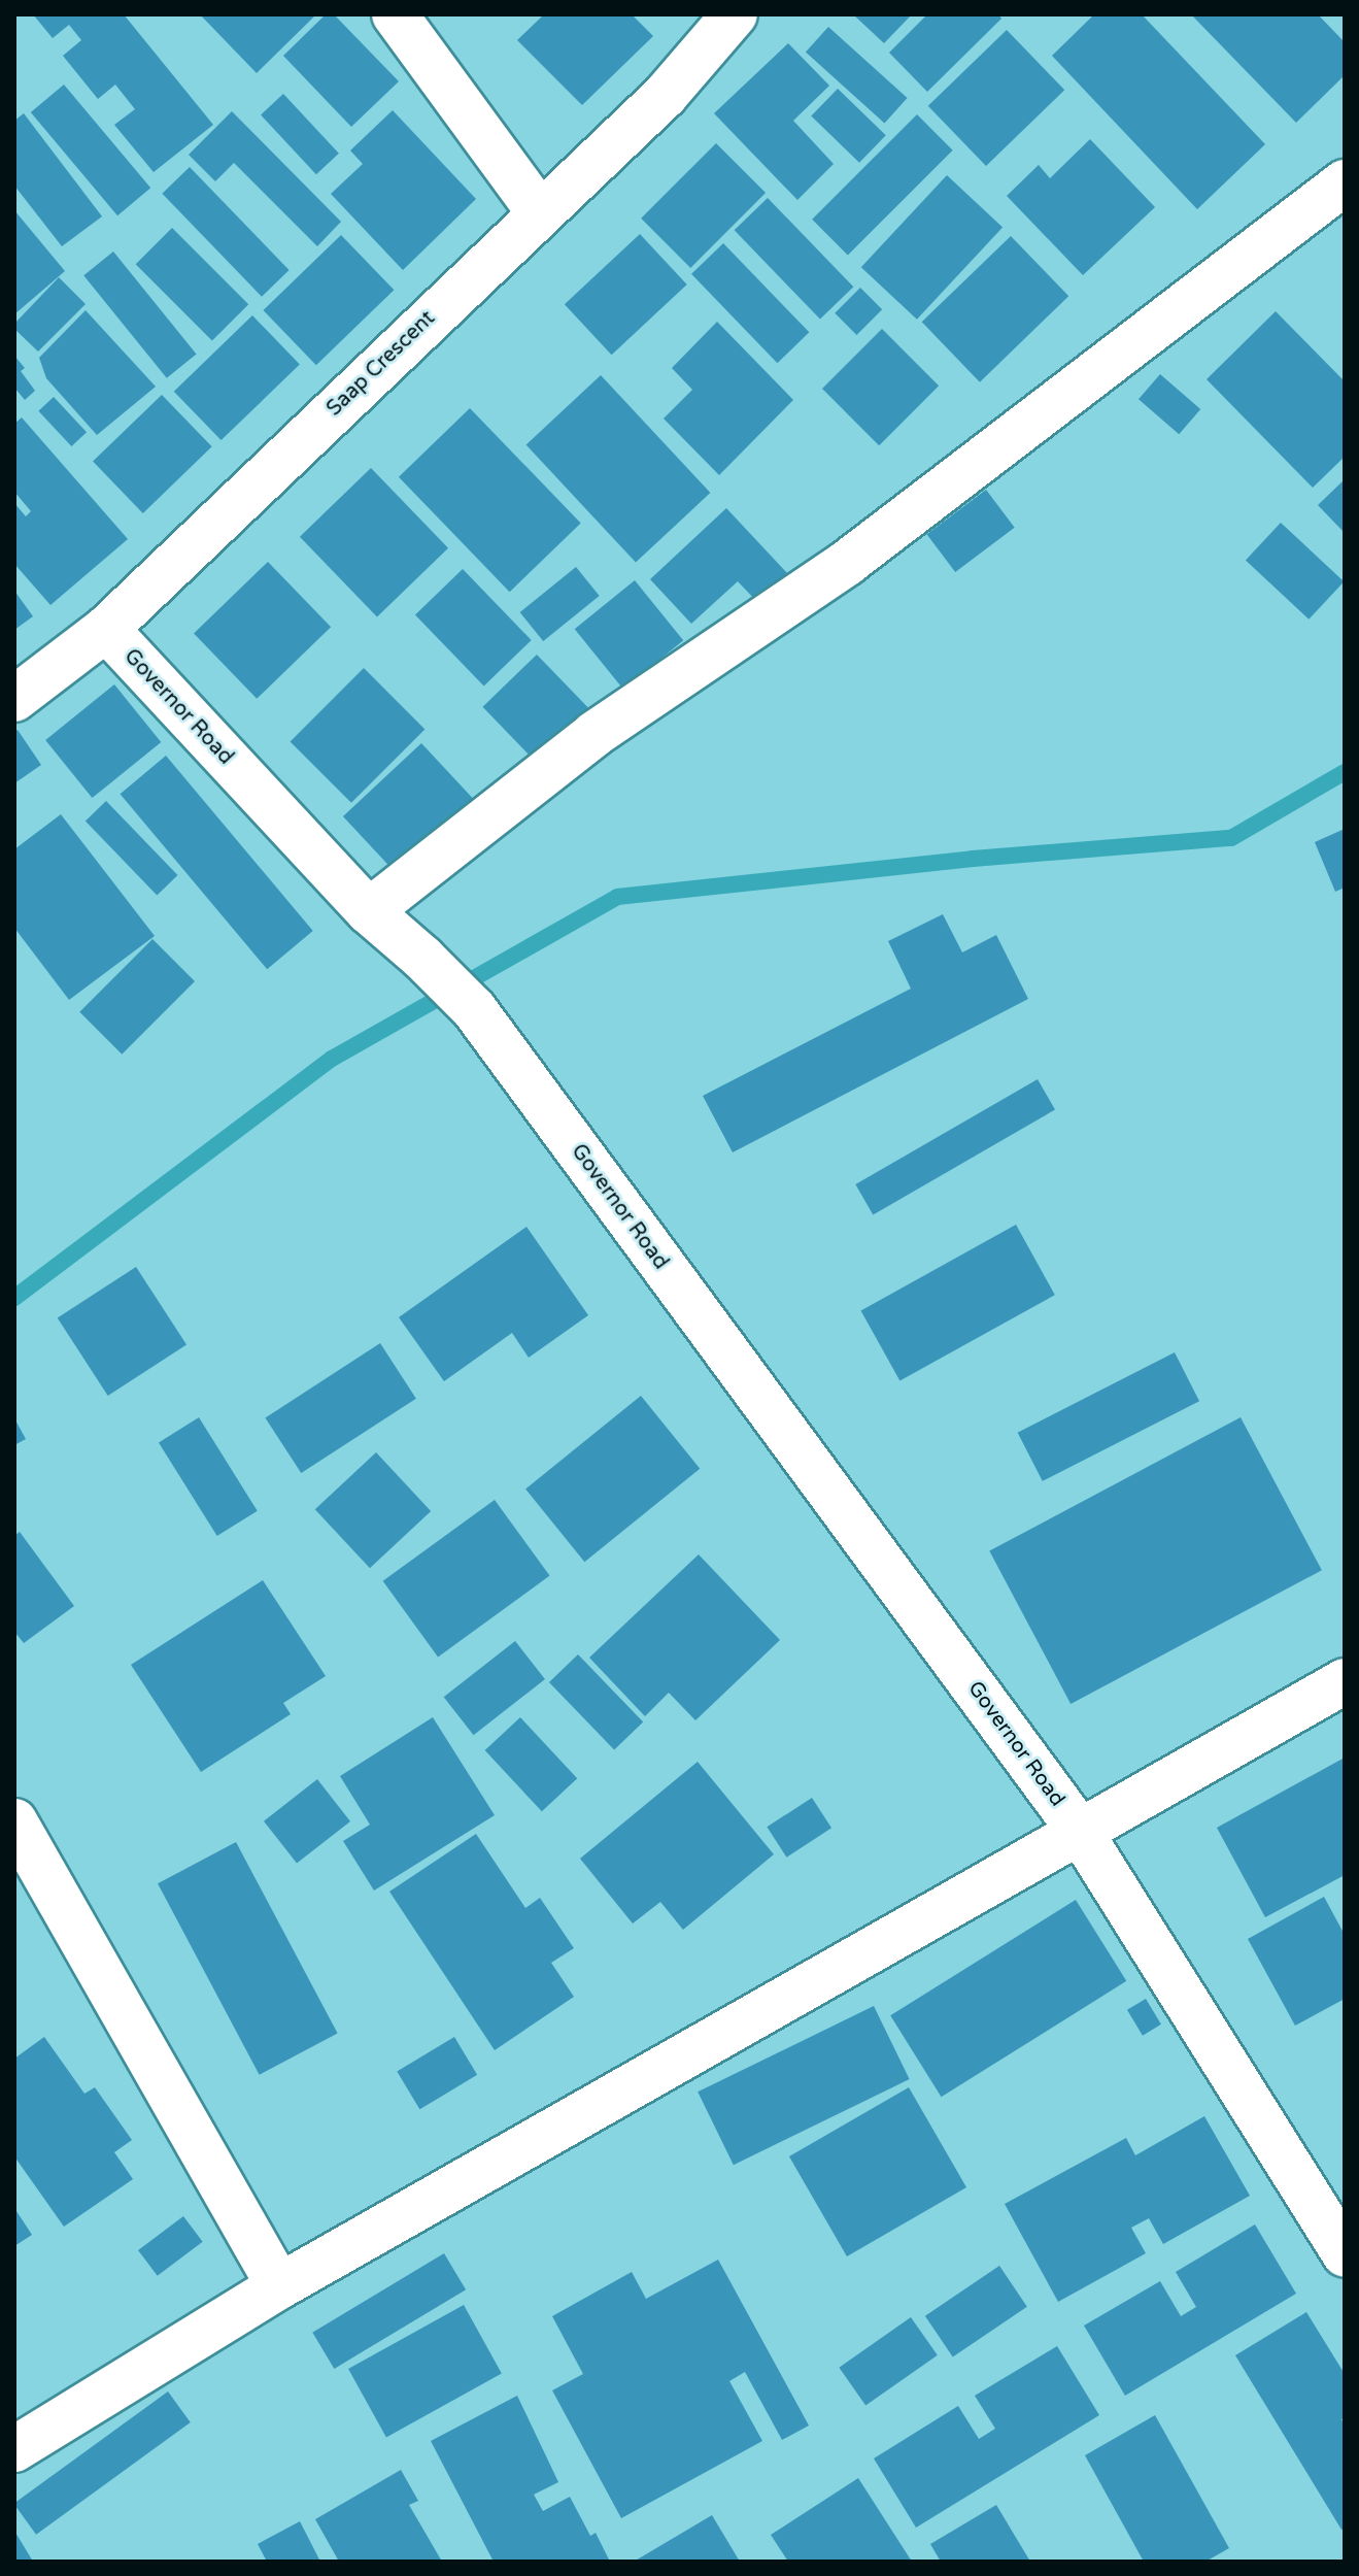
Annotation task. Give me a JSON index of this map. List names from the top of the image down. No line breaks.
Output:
{"streets":{"street":["Saap Crescent","Governor Road"]},"crossings":[["Saap Crescent","Governor Road"]]}
